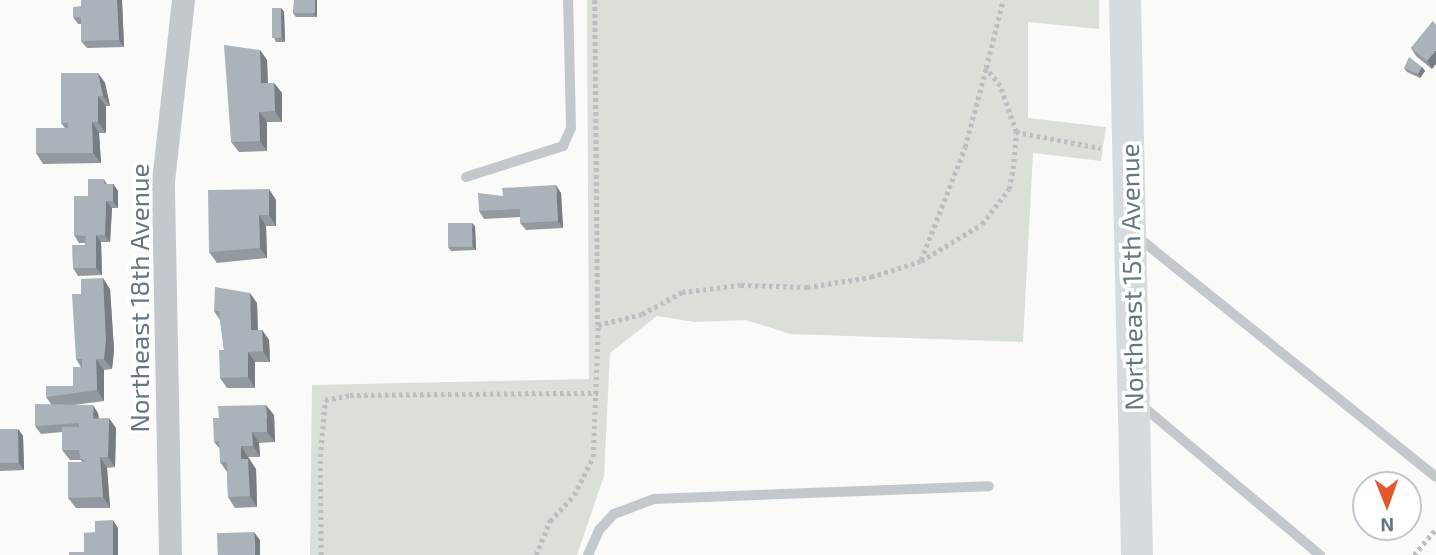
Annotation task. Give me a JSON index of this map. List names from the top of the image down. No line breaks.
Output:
{"streets":{"street":["Northeast 15th Avenue","Northeast 18th Avenue"]},"north":"bottom"}
